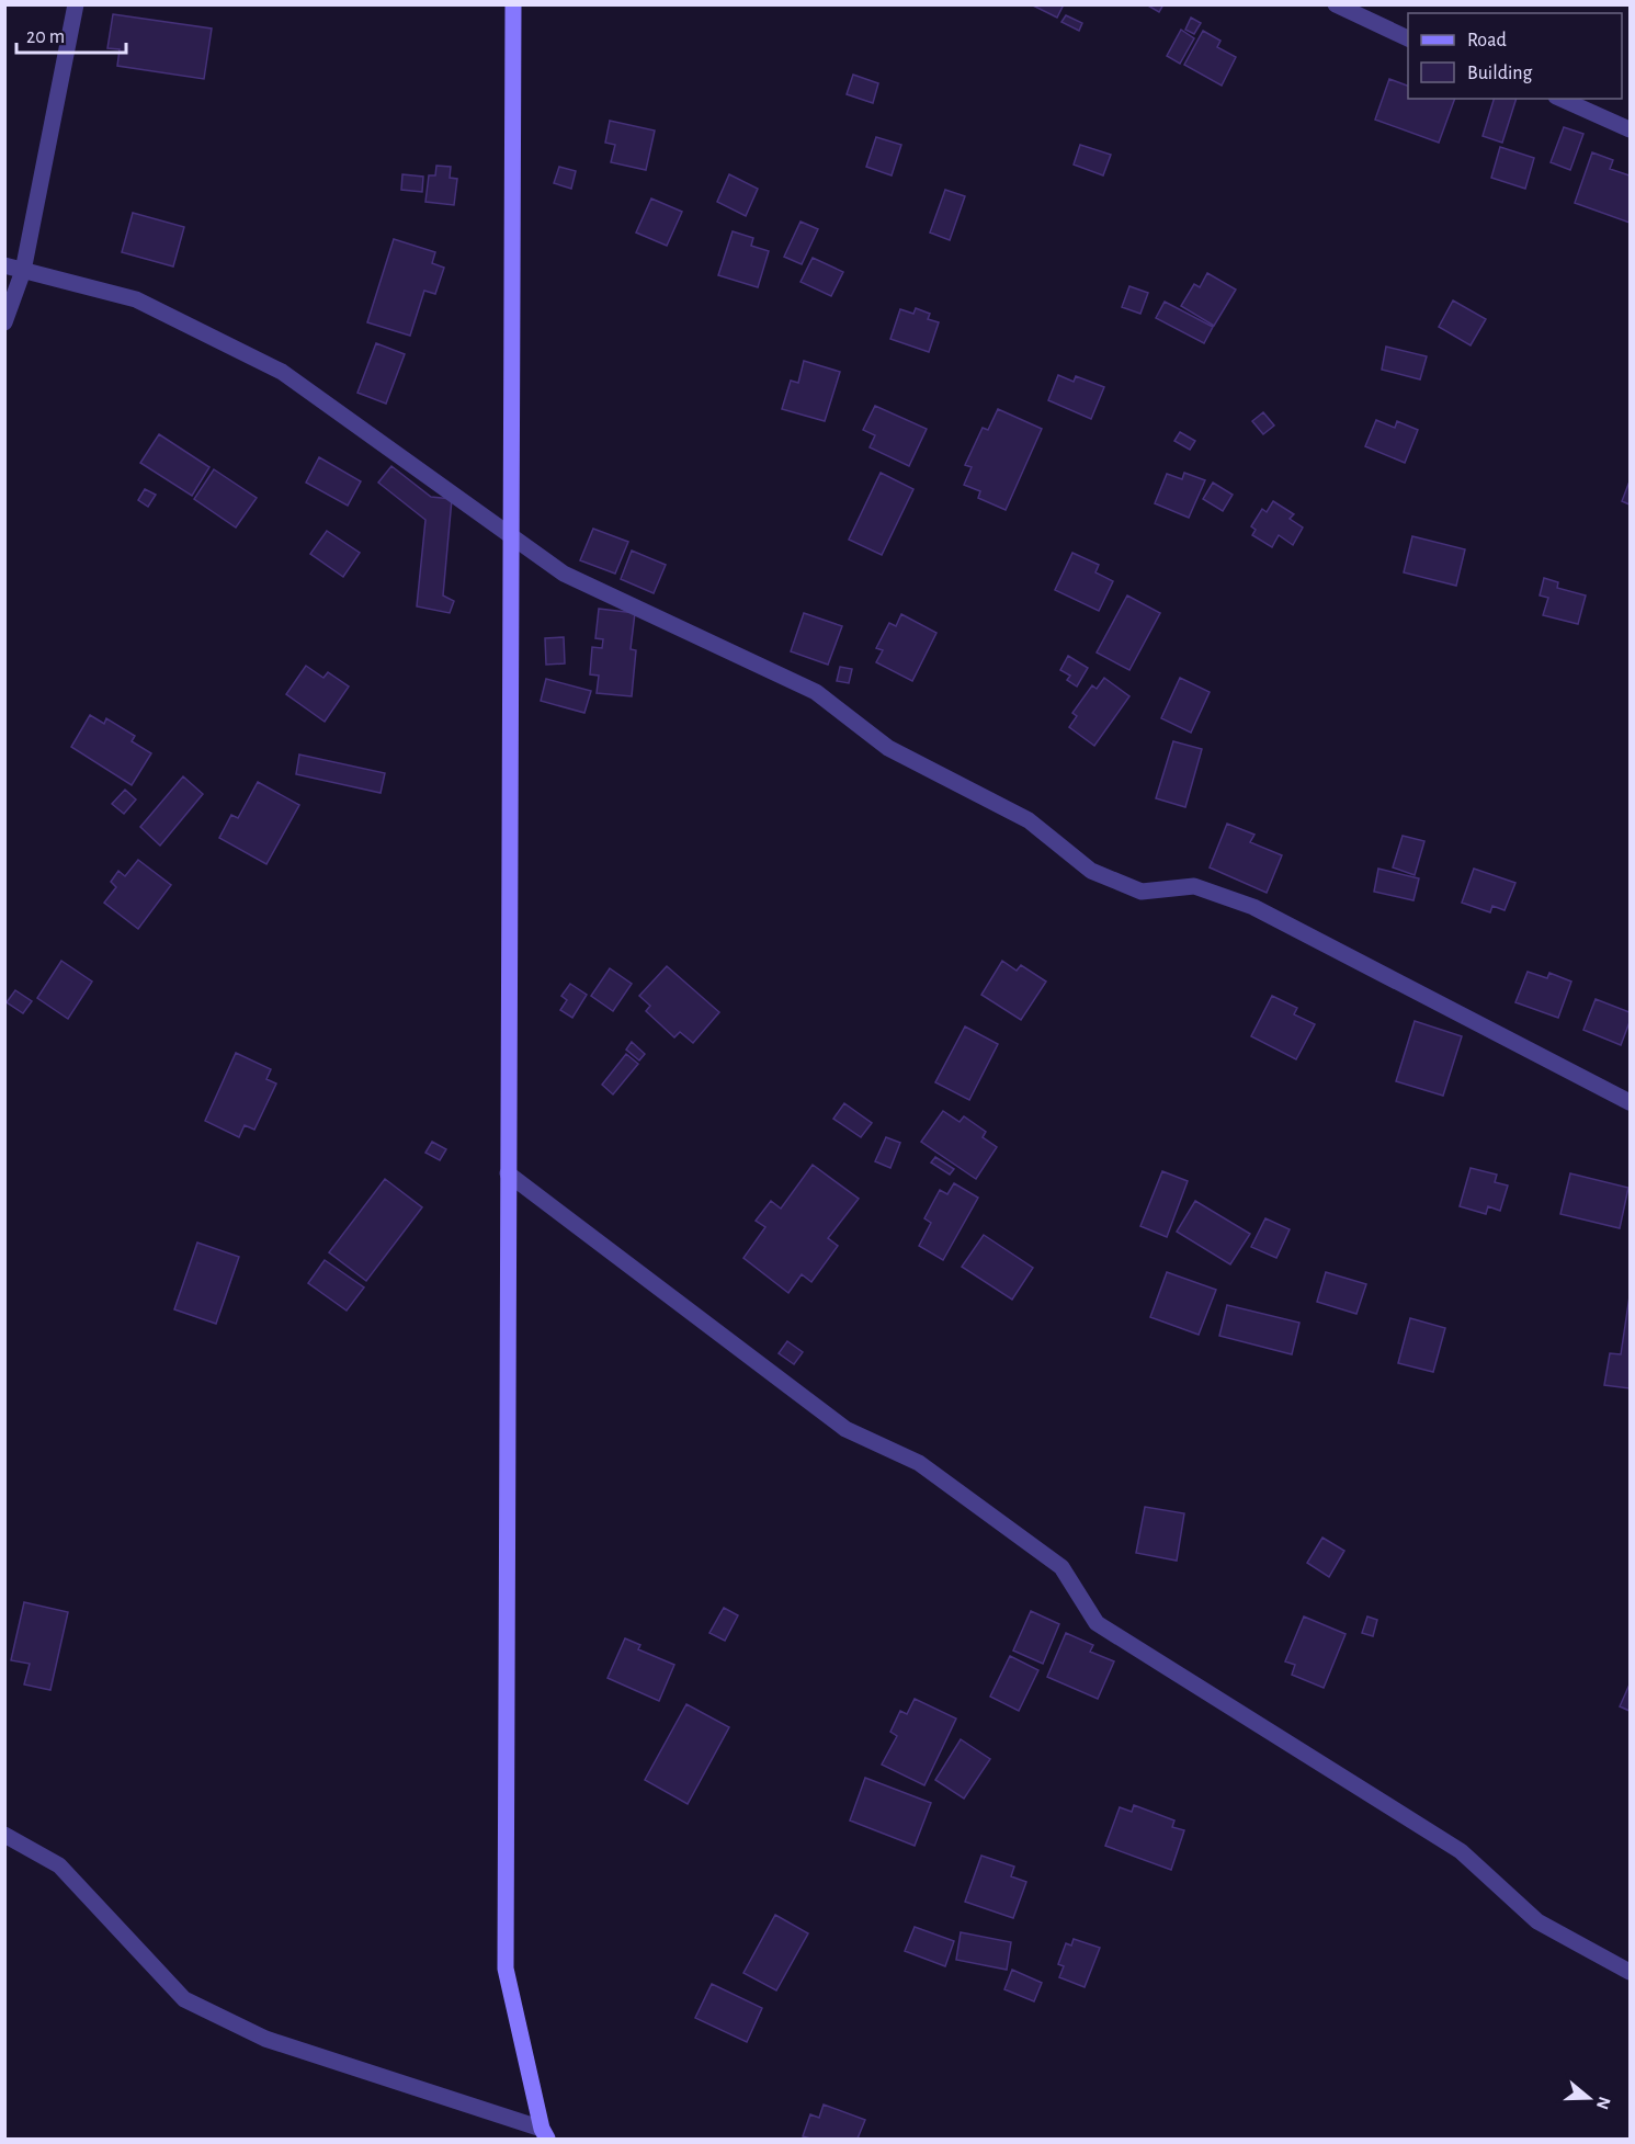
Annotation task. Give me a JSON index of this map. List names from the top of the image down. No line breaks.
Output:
{"legend":["Road","Building"],"scale_bar":"20 m","north":"right"}
